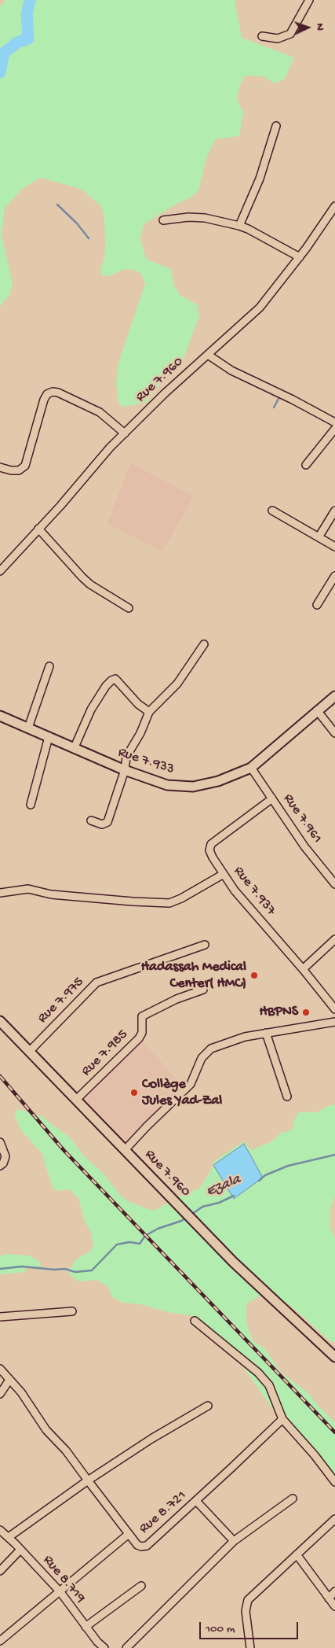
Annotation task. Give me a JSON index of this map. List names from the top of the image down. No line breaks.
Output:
{"streets":{"street":["Rue 7.960","Rue 7.933","Rue 7.961","Rue 7.937","Rue 7.975","Rue 7.985","Rue 8.721","Rue 8.719"]},"crossings":[["Rue 7.960","Rue 7.975"],["Rue 7.960","Rue 7.985"],["Rue 7.933","Rue 7.961"],["Rue 7.961","Rue 7.937"]],"water":["Ezala"],"places":["Hadassah Medical Center( HMC)","HBPNS","Collège Jules Yad-Zal"],"scale_bar":"100 m","north":"right"}
